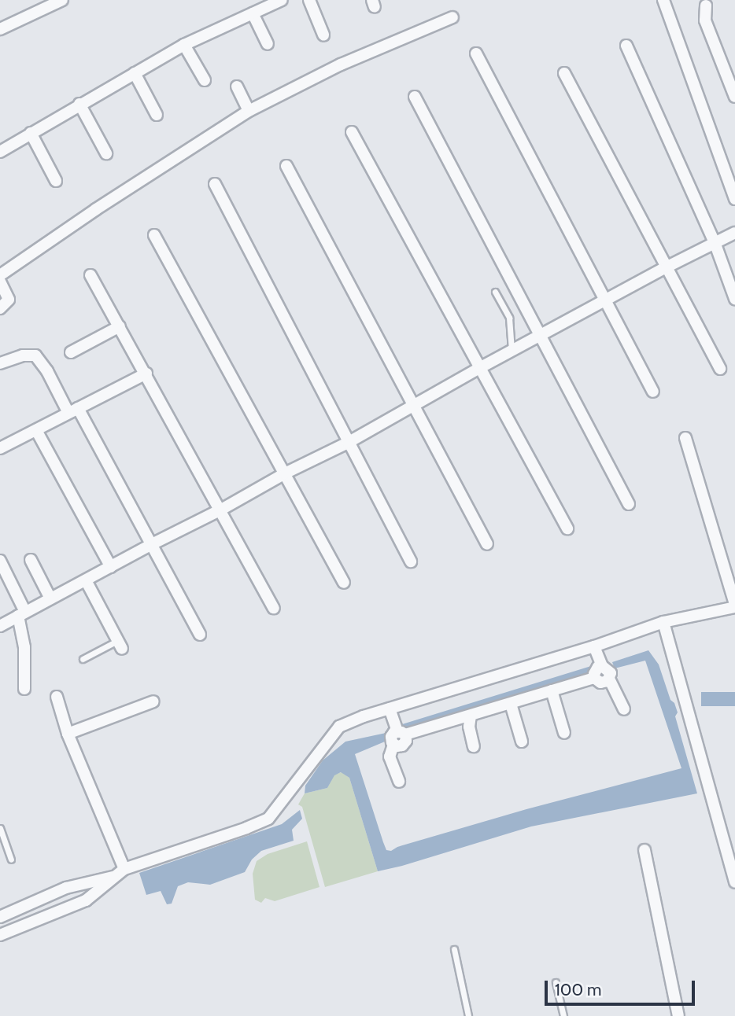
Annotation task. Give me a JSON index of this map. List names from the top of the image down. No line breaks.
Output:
{"scale_bar":"100 m"}
